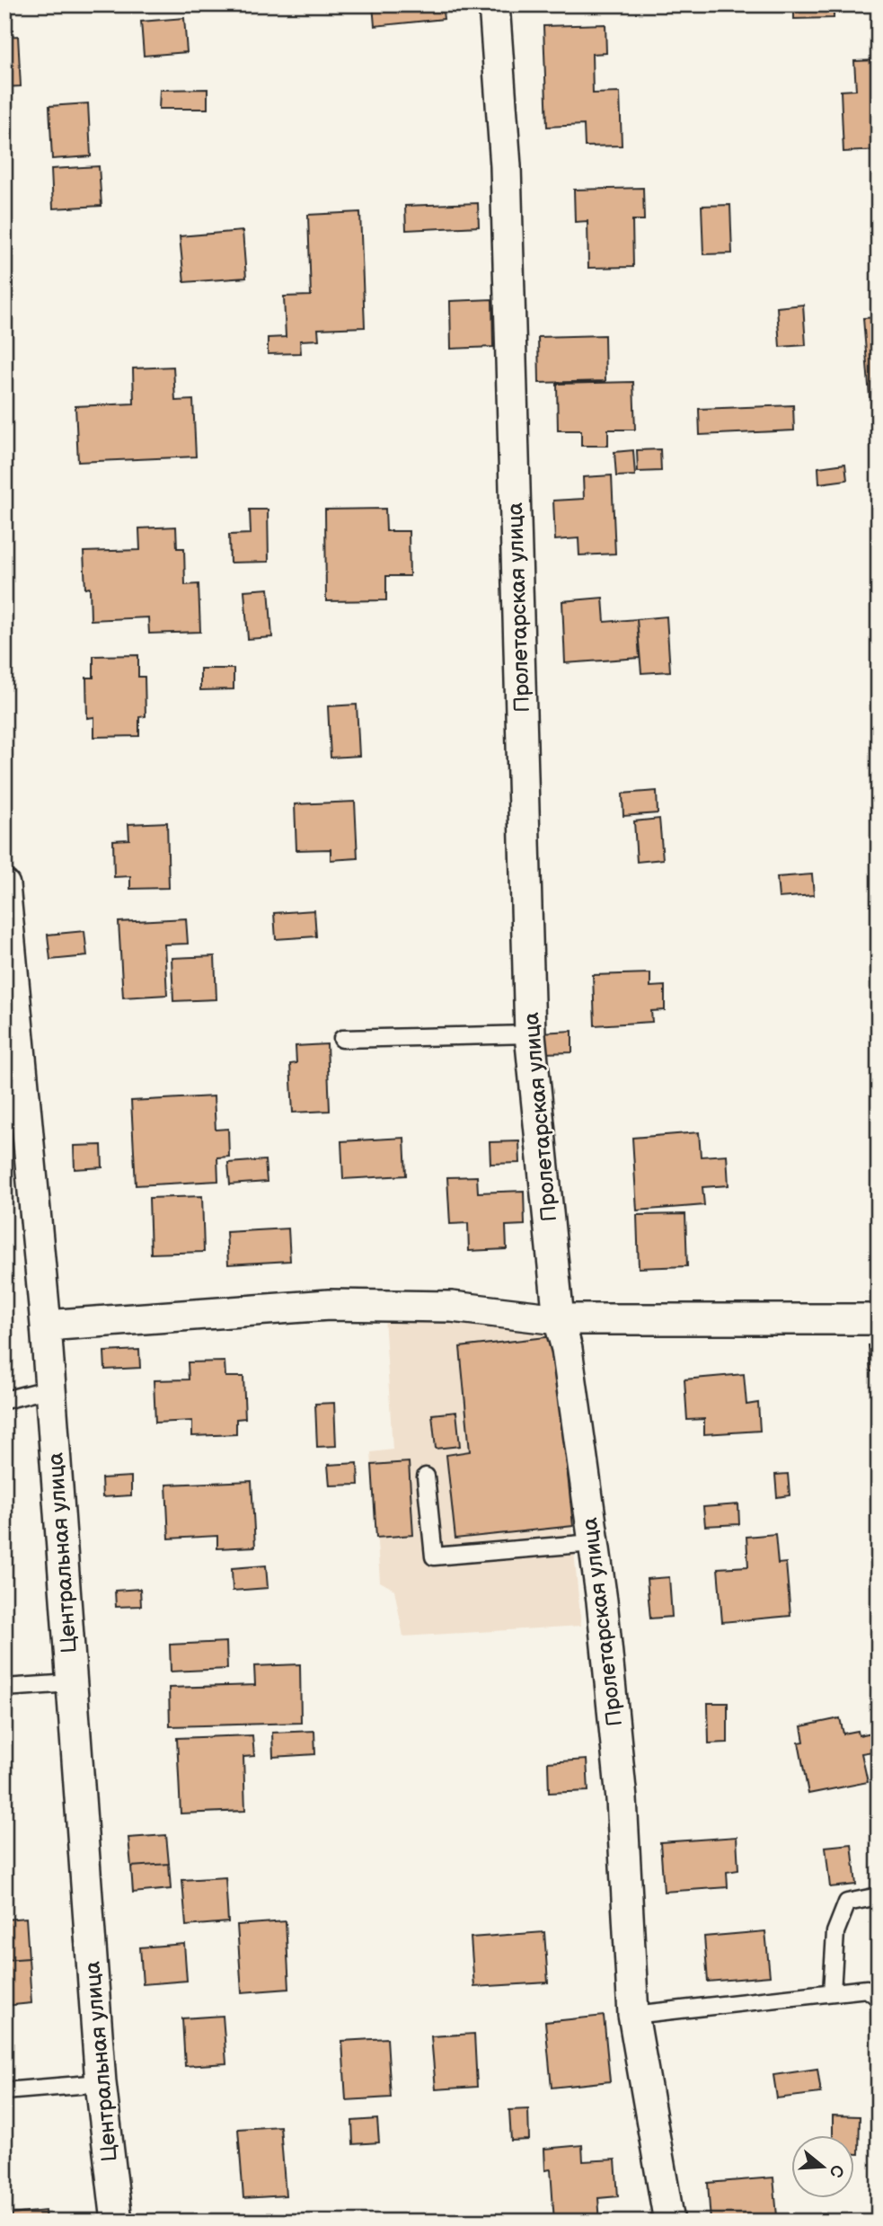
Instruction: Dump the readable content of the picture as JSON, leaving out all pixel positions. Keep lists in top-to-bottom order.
{
  "streets": {
    "street": ["Пролетарская улица", "Центральная улица"]
  },
  "north": "right"
}
